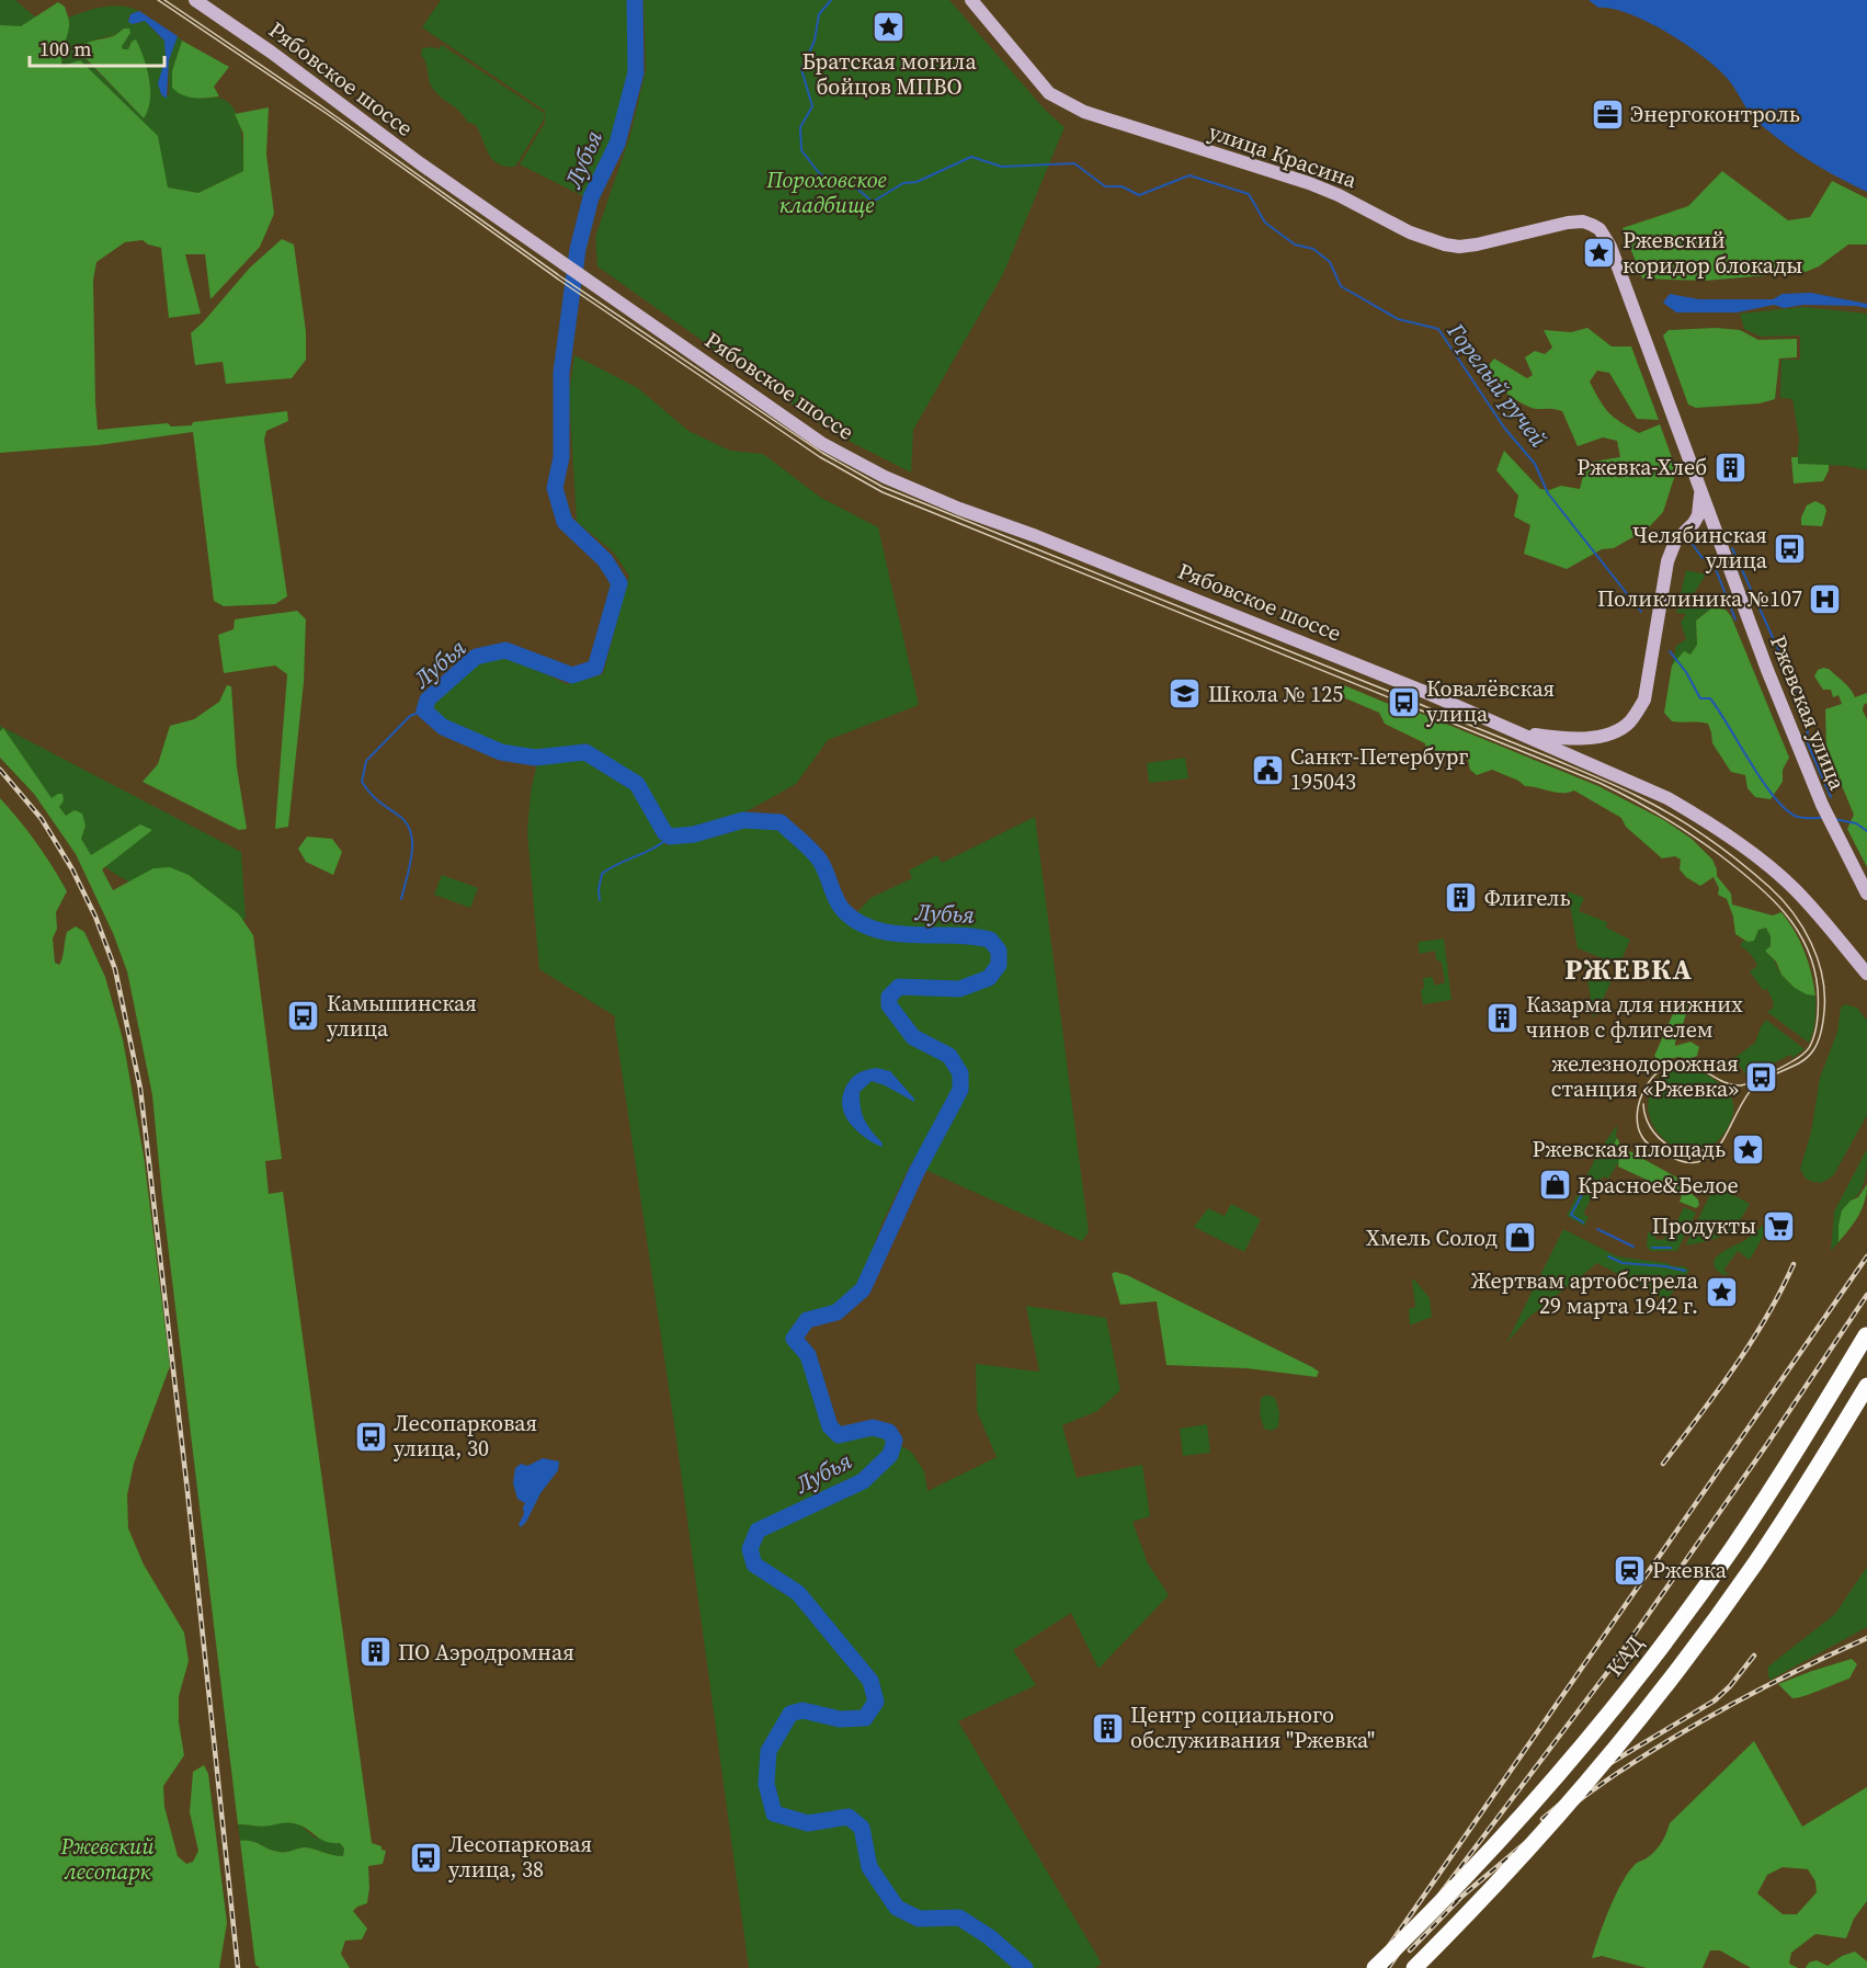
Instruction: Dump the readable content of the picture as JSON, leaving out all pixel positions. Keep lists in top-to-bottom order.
{
  "streets": {
    "highway": ["КАД"],
    "main road": ["Рябовское шоссе", "улица Красина", "Ржевская улица"]
  },
  "crossings": [
    ["улица Красина", "Ржевская улица"]
  ],
  "districts": ["РЖЕВКА"],
  "water": ["Лубья", "Горелый ручей"],
  "parks": ["Пороховское кладбище", "Ржевский лесопарк"],
  "places": {
    "place": [
      "Братская могила бойцов МПВО",
      "Ржевский коридор блокады",
      "Ржевская площадь",
      "Жертвам артобстрела 29 марта 1942 г."
    ],
    "office": ["Энергоконтроль"],
    "building": [
      "Ржевка-Хлеб",
      "Флигель",
      "Казарма для нижних чинов с флигелем",
      "ПО Аэродромная",
      "Центр социального обслуживания \"Ржевка\""
    ],
    "bus stop": [
      "Челябинская улица",
      "Ковалёвская улица",
      "Камышинская улица",
      "железнодорожная станция «Ржевка»",
      "Лесопарковая улица, 30",
      "Лесопарковая улица, 38"
    ],
    "hospital": ["Поликлиника №107"],
    "school or university": ["Школа № 125"],
    "public building": ["Санкт-Петербург 195043"],
    "shop": ["Красное&Белое", "Хмель Солод"],
    "supermarket": ["Продукты"],
    "station": ["Ржевка"]
  },
  "scale_bar": "100 m"
}
